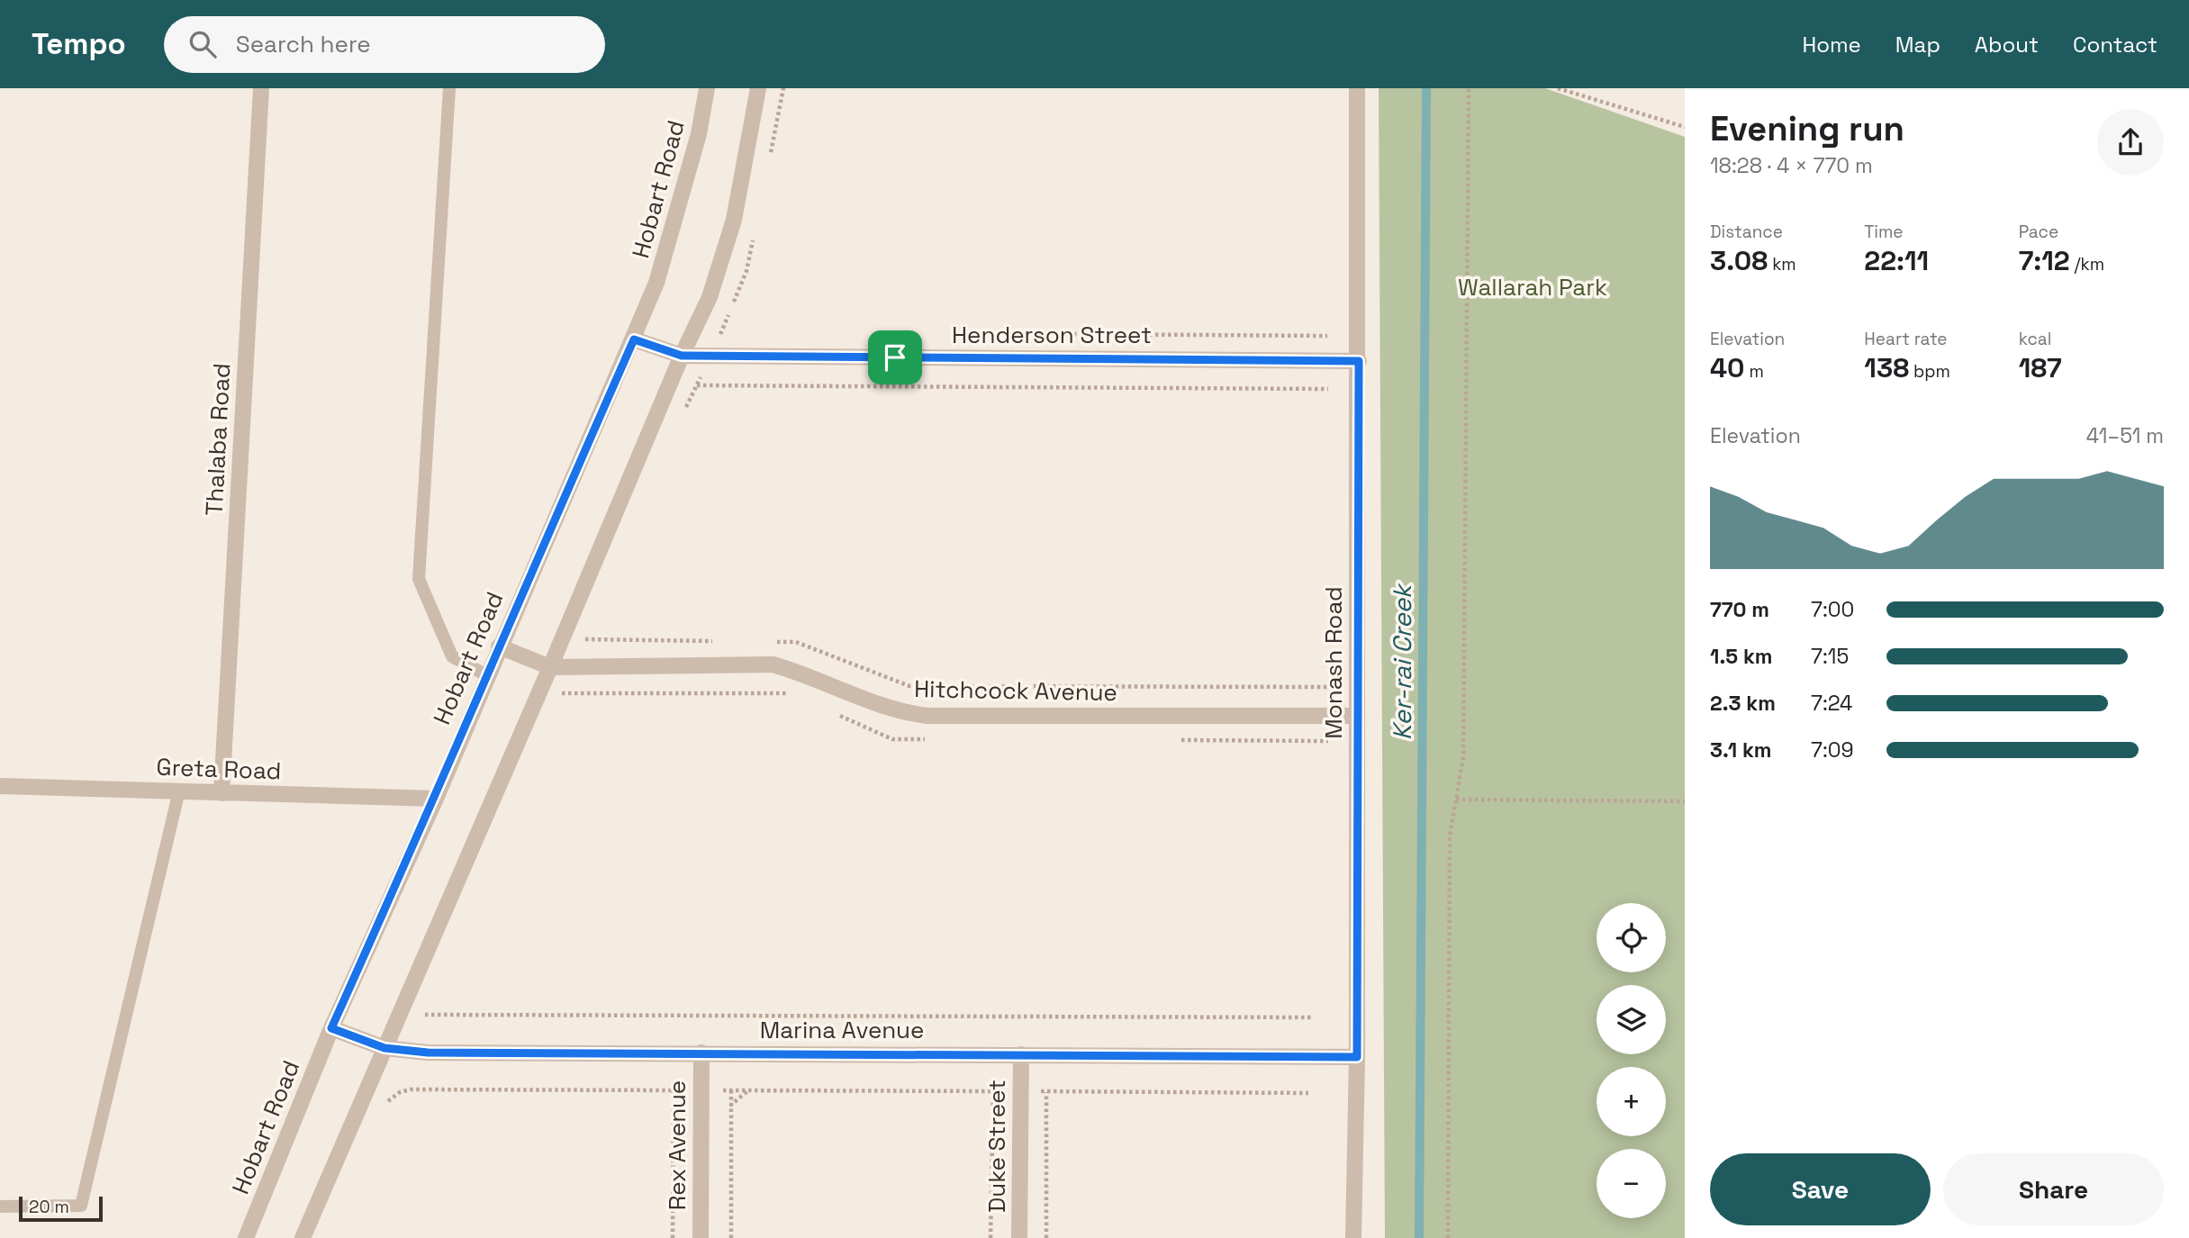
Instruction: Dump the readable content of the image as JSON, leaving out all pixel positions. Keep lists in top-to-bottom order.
{
  "streets": {
    "street": [
      "Hobart Road",
      "Henderson Street",
      "Thalaba Road",
      "Monash Road",
      "Hitchcock Avenue",
      "Greta Road",
      "Marina Avenue",
      "Rex Avenue",
      "Duke Street"
    ]
  },
  "crossings": [
    ["Hobart Road", "Henderson Street"],
    ["Hobart Road", "Hitchcock Avenue"],
    ["Hobart Road", "Greta Road"],
    ["Hobart Road", "Marina Avenue"],
    ["Henderson Street", "Monash Road"],
    ["Thalaba Road", "Greta Road"],
    ["Monash Road", "Hitchcock Avenue"],
    ["Monash Road", "Marina Avenue"],
    ["Marina Avenue", "Rex Avenue"],
    ["Marina Avenue", "Duke Street"]
  ],
  "water": ["Ker-rai Creek"],
  "parks": ["Wallarah Park"],
  "scale_bar": "20 m",
  "page": {
    "header": "Tempo",
    "search": "Search here",
    "nav": [
      "Home",
      "Map",
      "About",
      "Contact"
    ],
    "heading": ["Evening run", "18:28 · 4 × 770 m"],
    "stats": [
      ["Distance", "3.08 km"],
      ["Time", "22:11"],
      ["Pace", "7:12 /km"],
      ["Elevation", "40 m"],
      ["Heart rate", "138 bpm"],
      ["kcal", "187"]
    ],
    "chart": ["Elevation", "41–51 m"],
    "list": [
      {
        "name": "770 m",
        "note": "7:00"
      },
      {
        "name": "1.5 km",
        "note": "7:15"
      },
      {
        "name": "2.3 km",
        "note": "7:24"
      },
      {
        "name": "3.1 km",
        "note": "7:09"
      }
    ],
    "map_buttons": ["+", "−"],
    "buttons": ["Save", "Share"],
    "scale": "20 m"
  }
}
